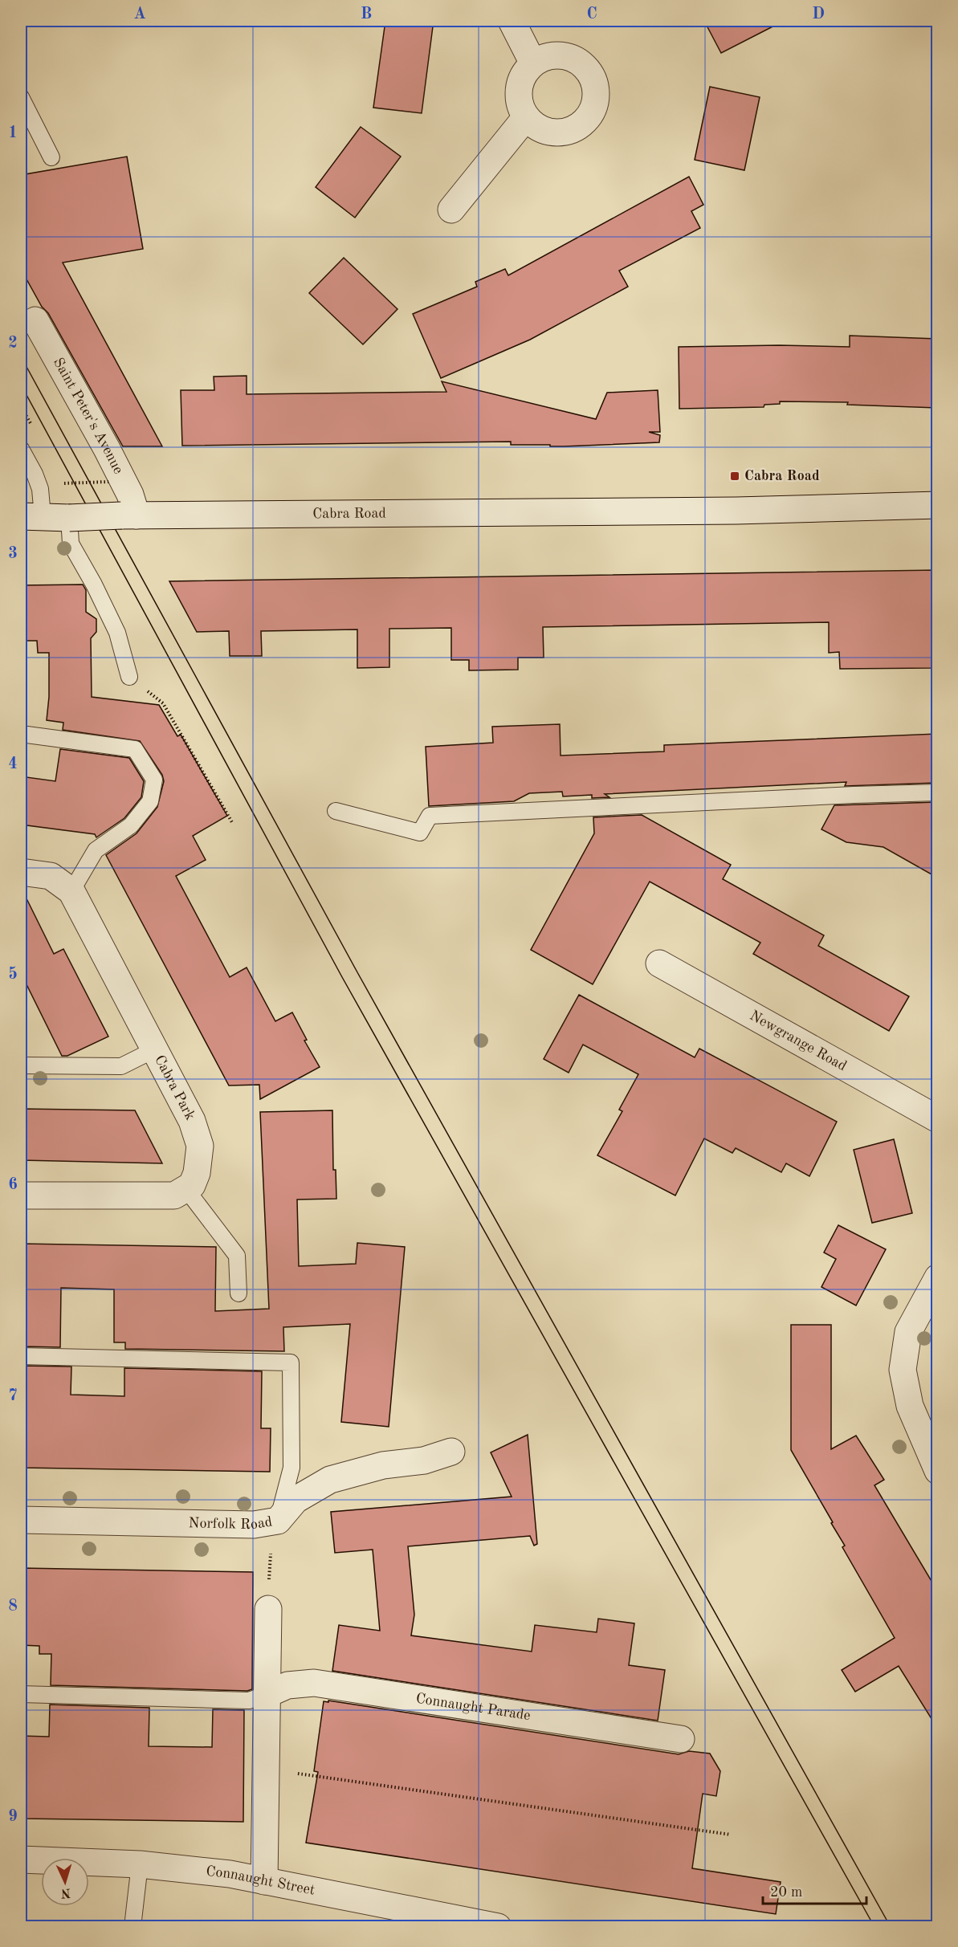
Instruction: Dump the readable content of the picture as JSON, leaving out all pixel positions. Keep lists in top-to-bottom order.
{
  "streets": {
    "street": [
      "Saint Peter's Avenue",
      "Cabra Road",
      "Newgrange Road",
      "Cabra Park",
      "Norfolk Road",
      "Connaught Parade",
      "Connaught Street"
    ]
  },
  "crossings": [
    ["Saint Peter's Avenue", "Cabra Road"]
  ],
  "places": {
    "transit": ["Cabra Road"]
  },
  "scale_bar": "20 m",
  "north": "bottom",
  "grid": {
    "columns": [
      "A",
      "B",
      "C",
      "D"
    ],
    "rows": [
      "1",
      "2",
      "3",
      "4",
      "5",
      "6",
      "7",
      "8",
      "9"
    ]
  }
}
